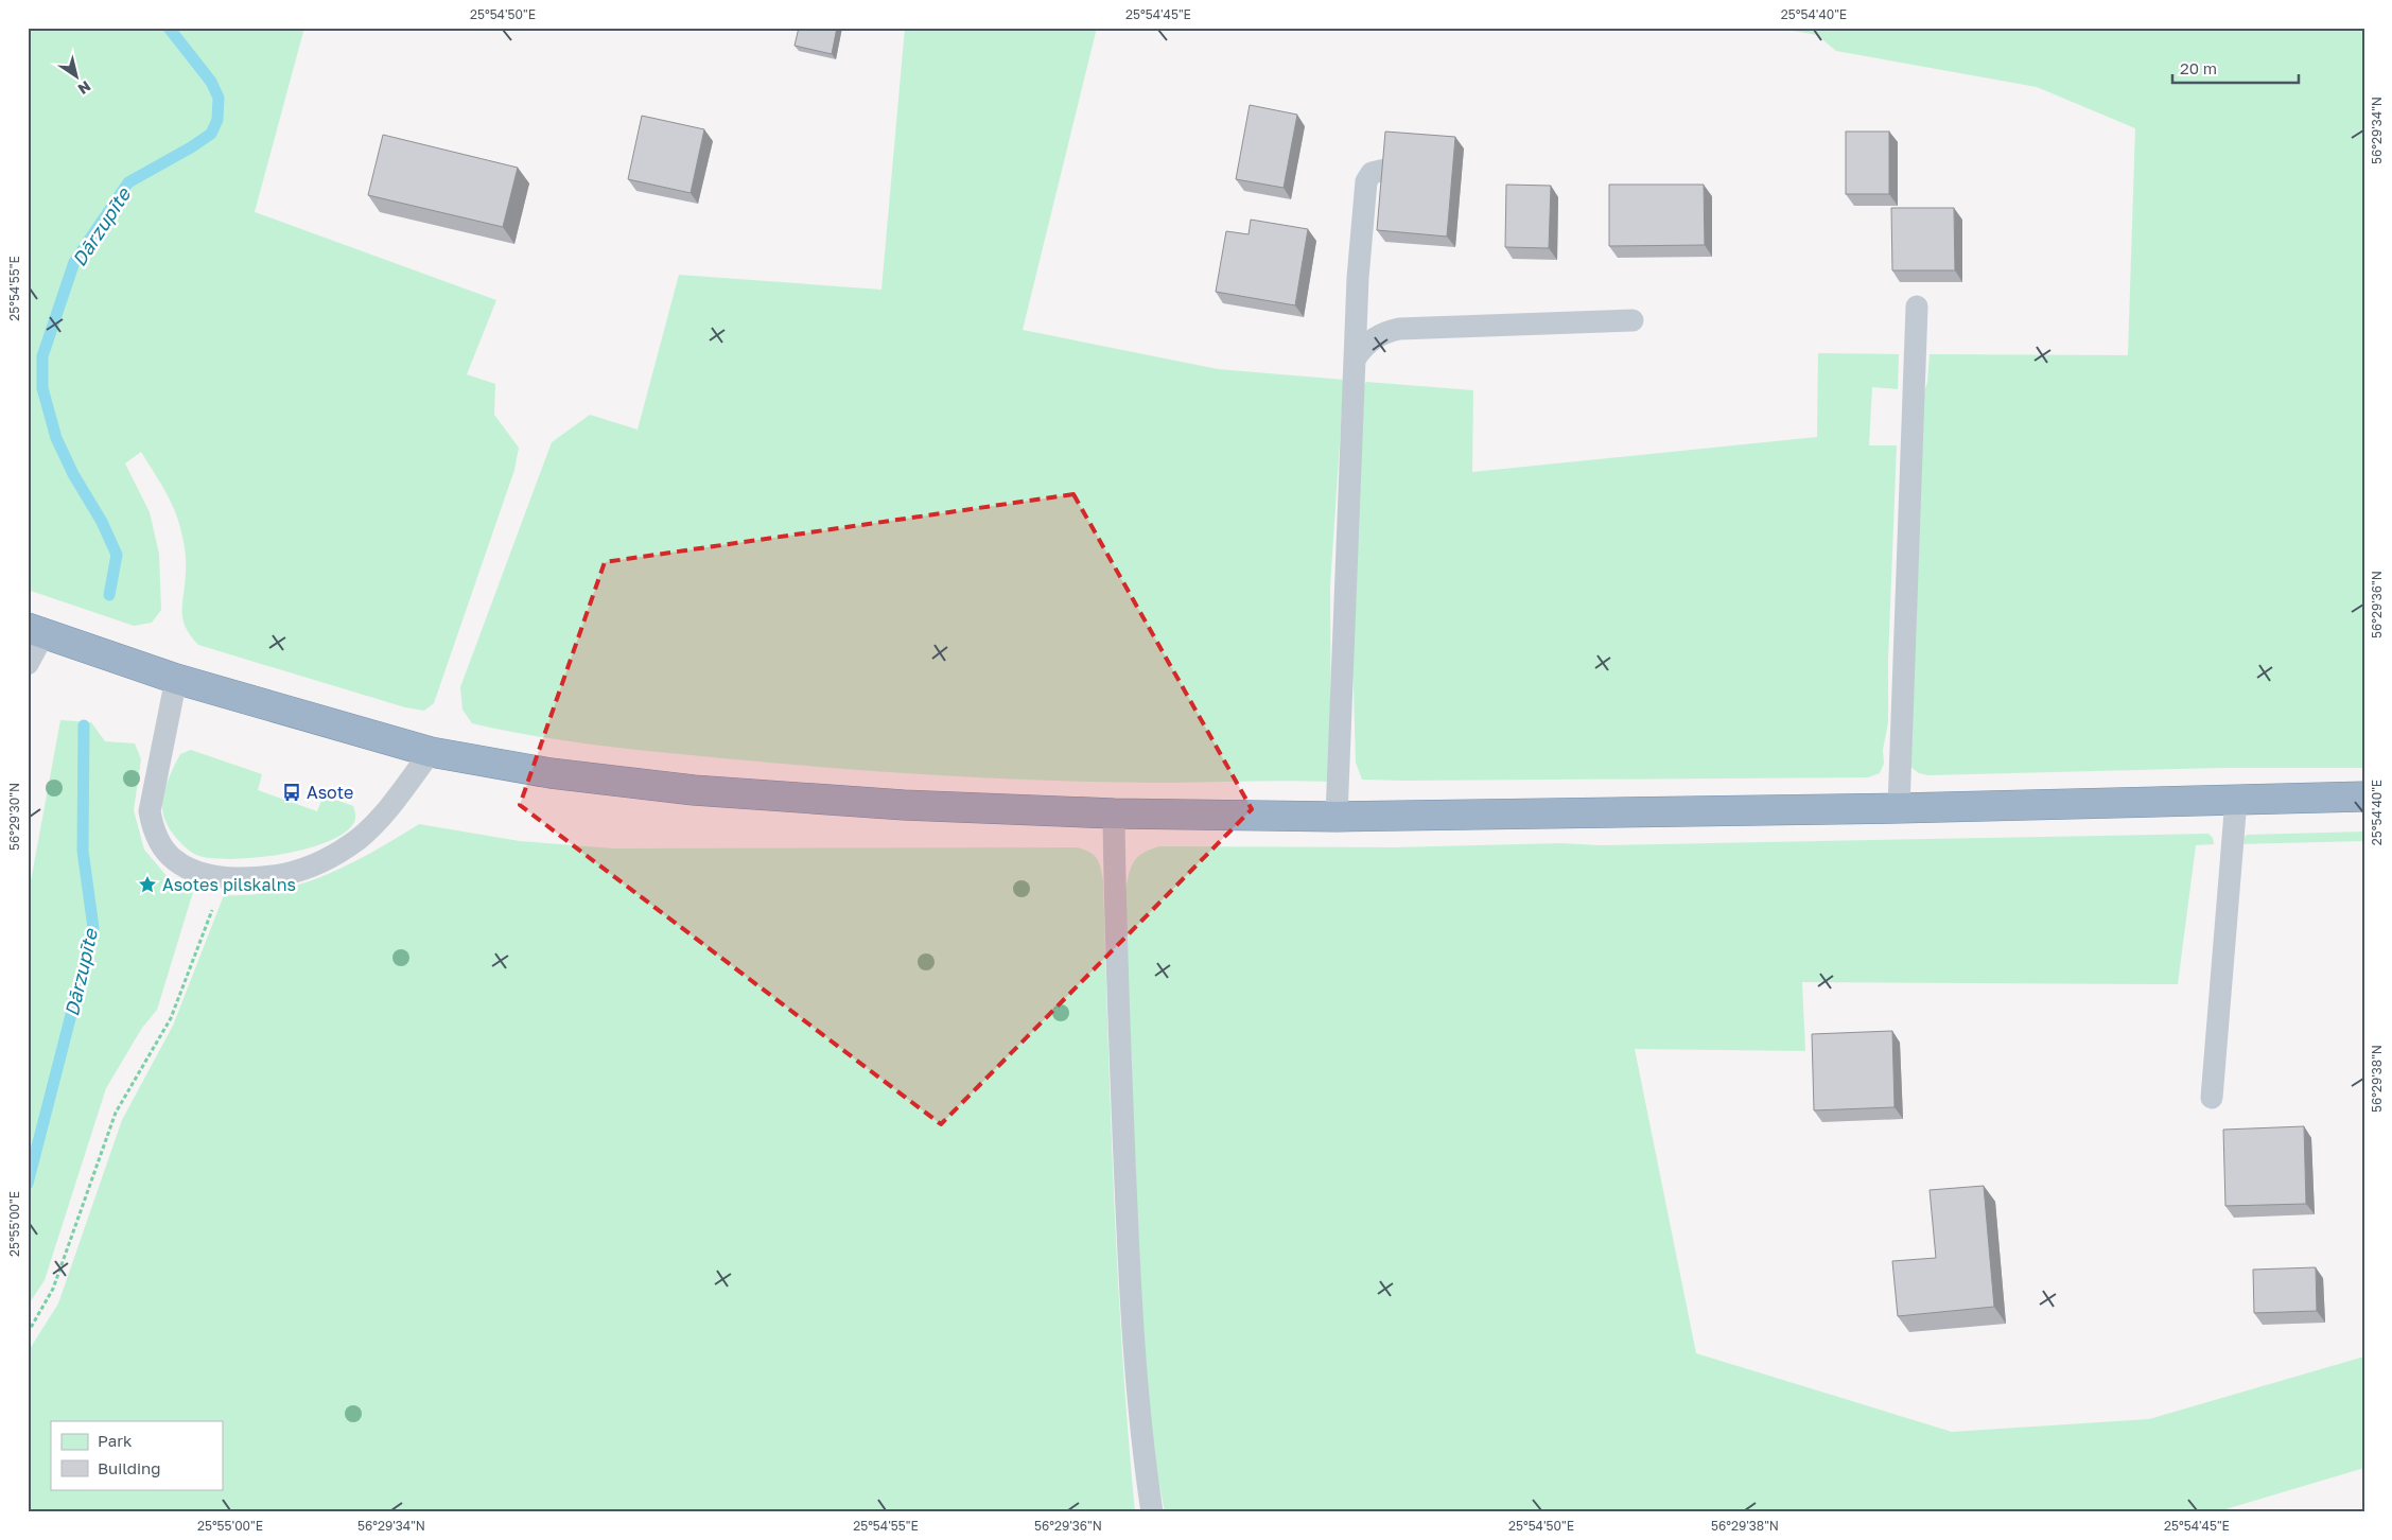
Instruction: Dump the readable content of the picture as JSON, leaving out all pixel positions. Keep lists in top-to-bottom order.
{
  "water": ["Dārzupīte"],
  "places": {
    "bus stop": ["Asote"],
    "place": ["Asotes pilskalns"]
  },
  "legend": ["Park", "Building"],
  "scale_bar": "20 m",
  "north": "bottom right",
  "coordinates": [
    "25°54'50\"E",
    "25°54'45\"E",
    "25°54'40\"E",
    "56°29'34\"N",
    "25°54'55\"E",
    "56°29'36\"N",
    "56°29'30\"N",
    "56°29'38\"N",
    "25°55'00\"E"
  ]
}
